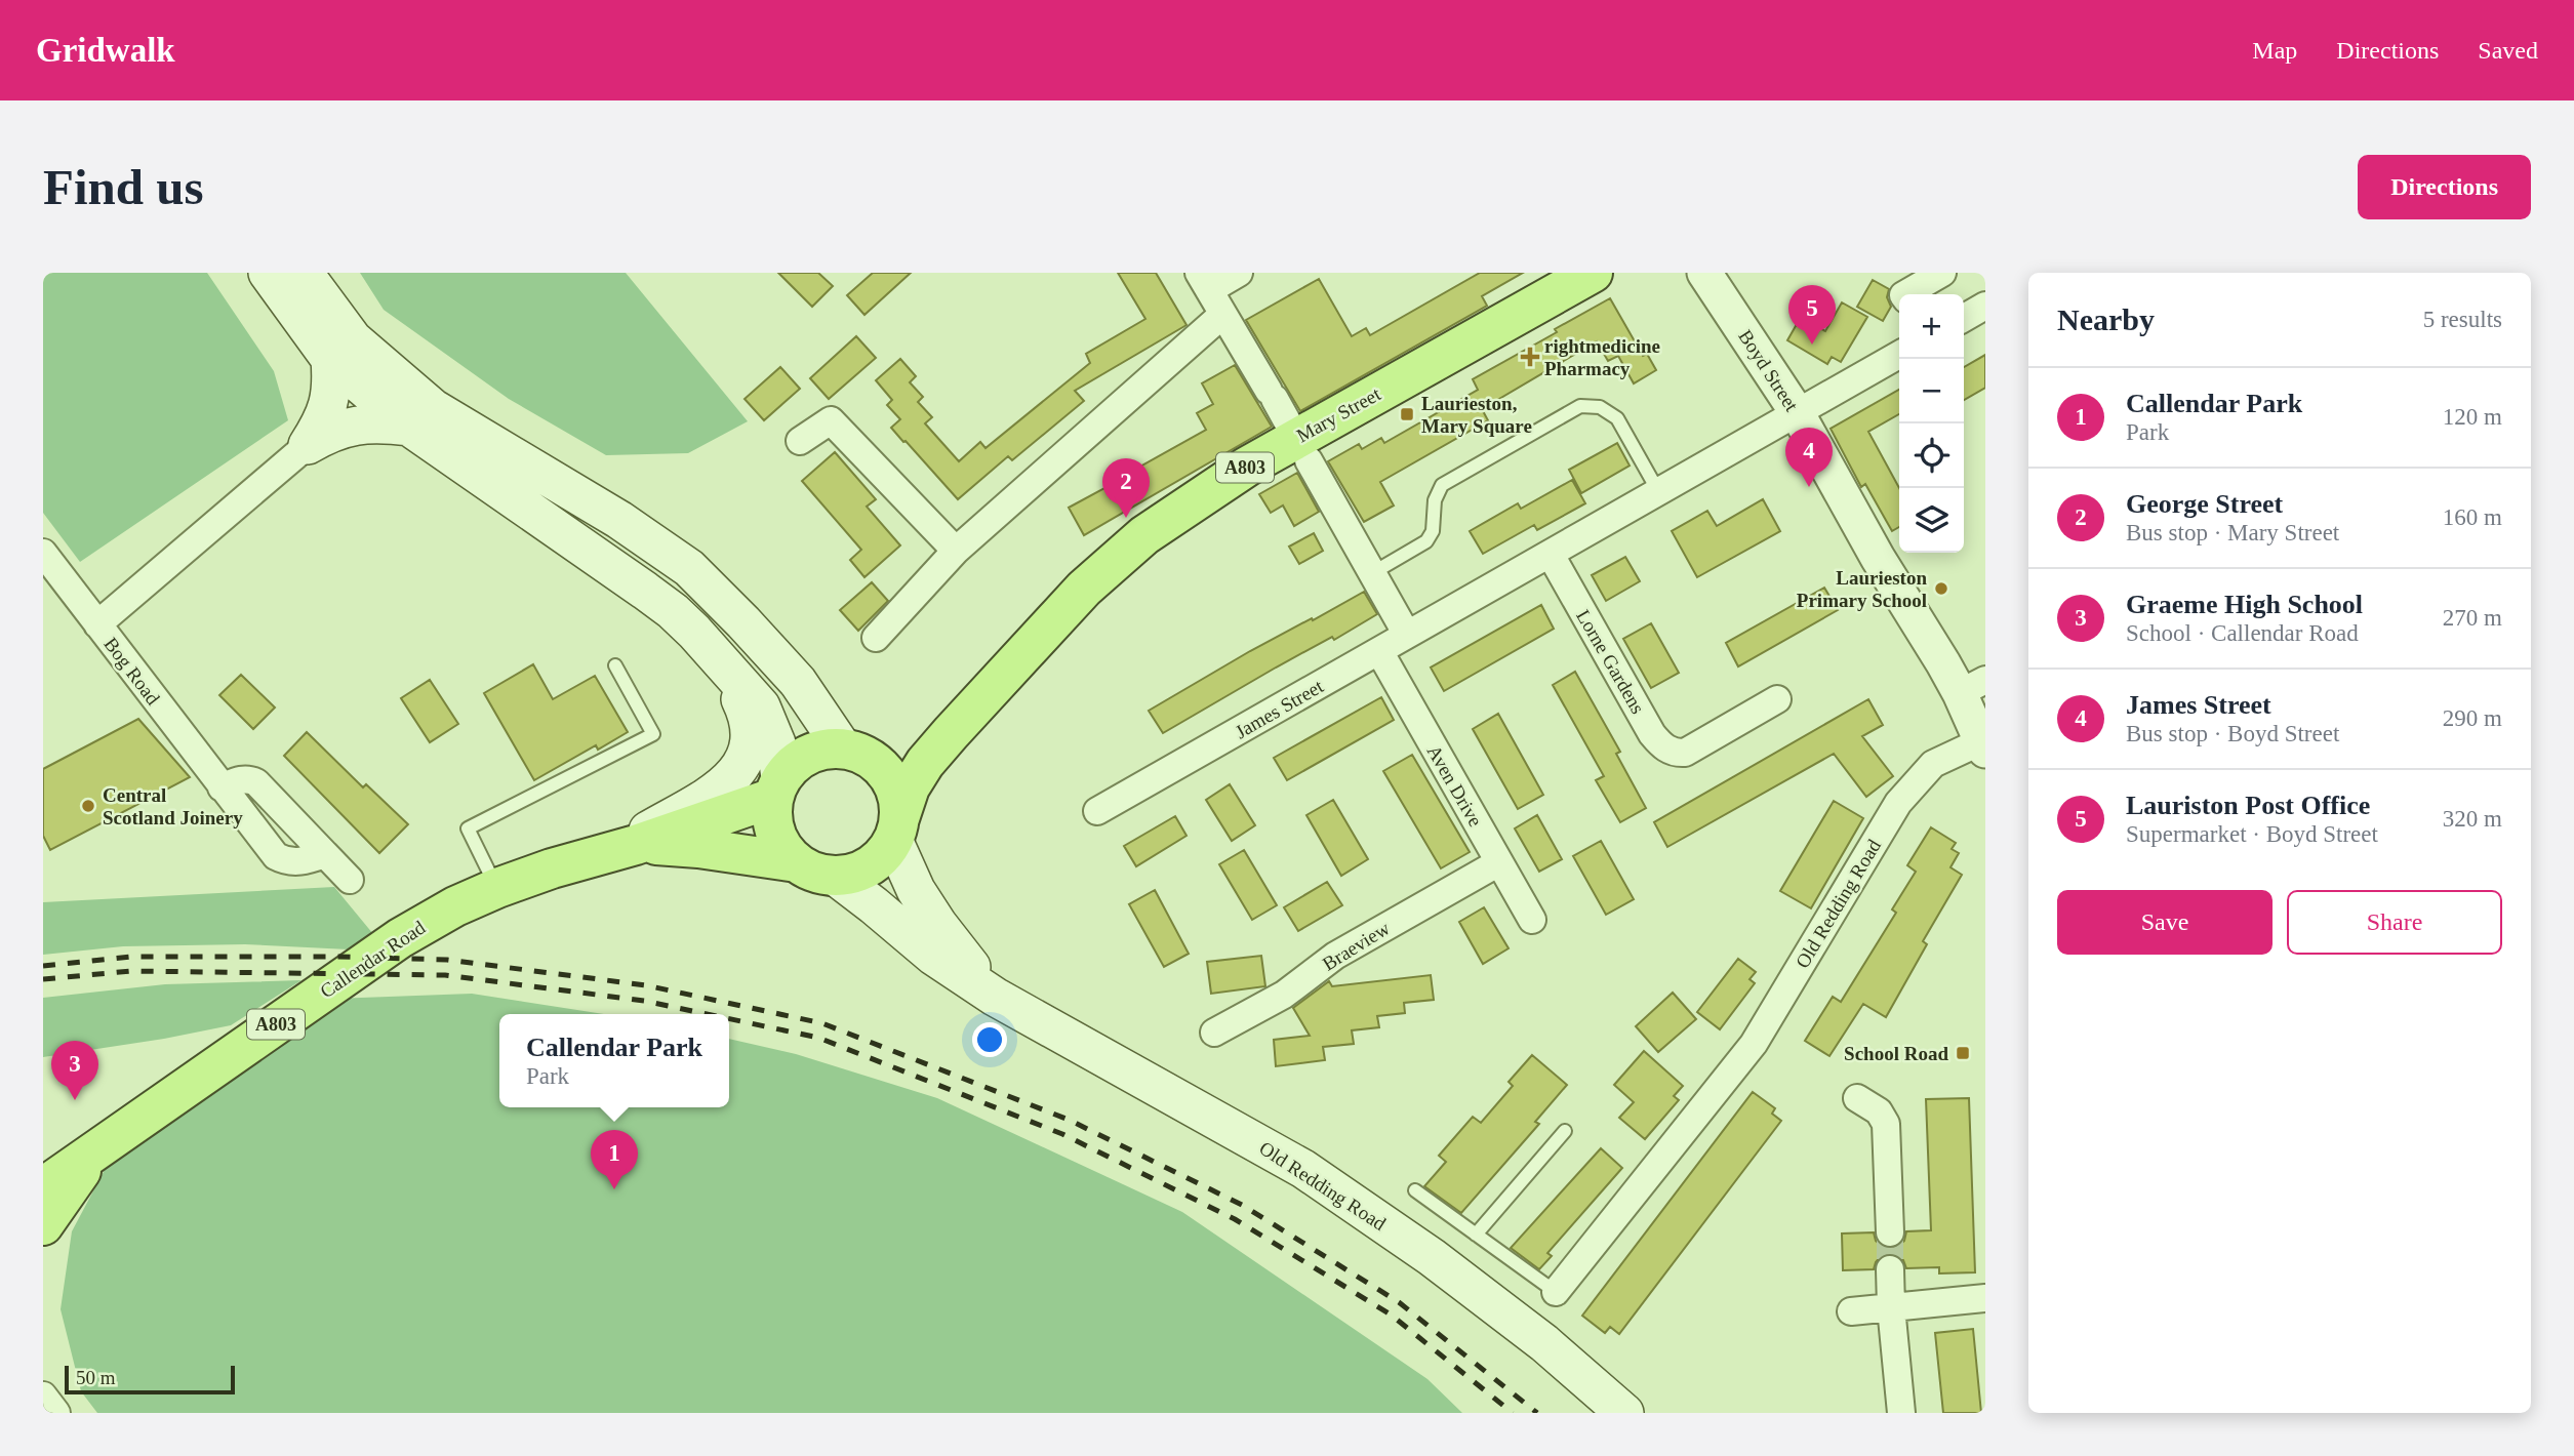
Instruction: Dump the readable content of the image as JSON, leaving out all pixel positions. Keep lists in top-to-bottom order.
{
  "streets": {
    "main road": [
      "Mary Street",
      "A803",
      "Old Redding Road",
      "Callendar Road"
    ],
    "street": [
      "Boyd Street",
      "Lorne Gardens",
      "Bog Road",
      "James Street",
      "Aven Drive",
      "Braeview"
    ]
  },
  "crossings": [
    ["Boyd Street", "James Street"],
    ["Boyd Street", "Old Redding Road"],
    ["Mary Street", "A803"],
    ["Mary Street", "Old Redding Road"],
    ["Mary Street", "Callendar Road"],
    ["A803", "Old Redding Road"],
    ["A803", "Callendar Road"],
    ["Lorne Gardens", "James Street"],
    ["James Street", "Aven Drive"],
    ["Aven Drive", "Braeview"],
    ["Old Redding Road", "Callendar Road"]
  ],
  "places": {
    "health": ["rightmedicine Pharmacy"],
    "transit": ["Laurieston, Mary Square", "School Road"],
    "other": ["Laurieston Primary School", "Central Scotland Joinery"]
  },
  "scale_bar": "50 m",
  "page": {
    "header": "Gridwalk",
    "nav": ["Map", "Directions", "Saved"],
    "buttons": [
      "Directions",
      ["Save", "Share"]
    ],
    "title": "Find us",
    "heading": ["Nearby", "5 results"],
    "pins": [
      "5",
      "4",
      "2",
      "3",
      "1"
    ],
    "map_buttons": ["+", "−"],
    "list": [
      {
        "mark": "1",
        "name": "Callendar Park",
        "note": "Park",
        "value": "120 m"
      },
      {
        "mark": "2",
        "name": "George Street",
        "note": "Bus stop · Mary Street",
        "value": "160 m"
      },
      {
        "mark": "3",
        "name": "Graeme High School",
        "note": "School · Callendar Road",
        "value": "270 m"
      },
      {
        "mark": "4",
        "name": "James Street",
        "note": "Bus stop · Boyd Street",
        "value": "290 m"
      },
      {
        "mark": "5",
        "name": "Lauriston Post Office",
        "note": "Supermarket · Boyd Street",
        "value": "320 m"
      }
    ],
    "popup": ["Callendar Park", "Park"],
    "scale": "50 m"
  }
}
